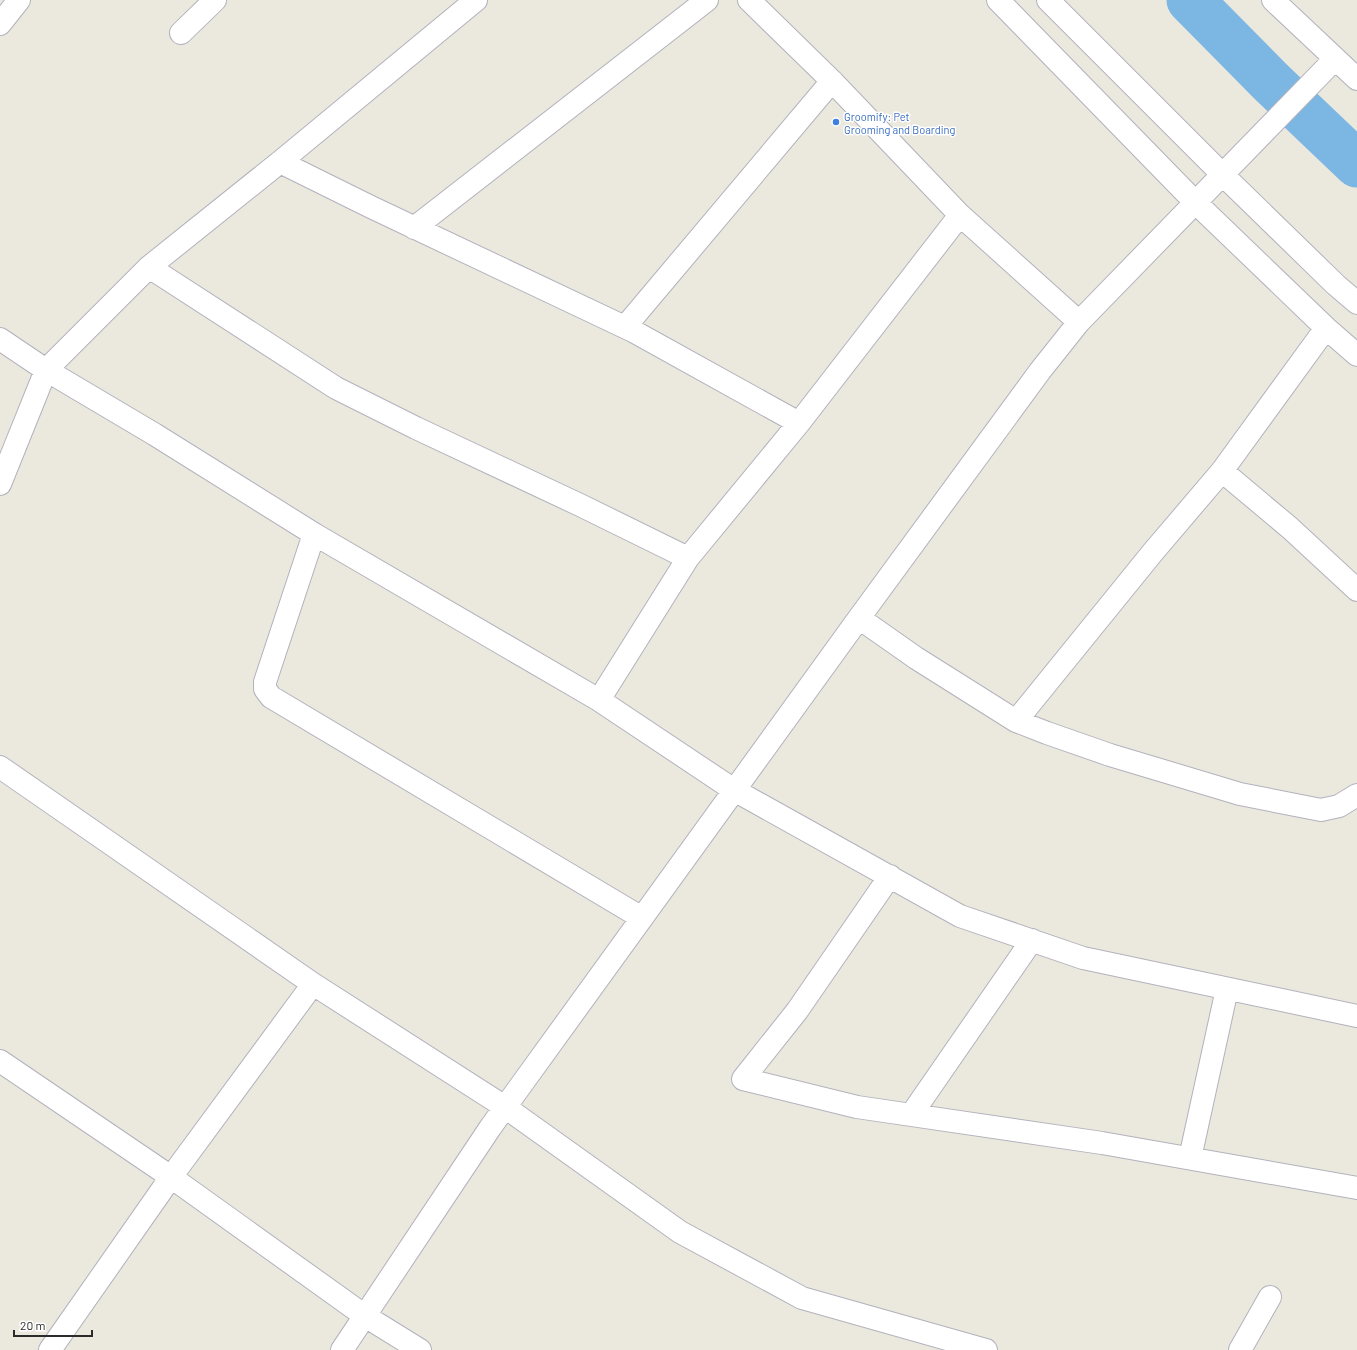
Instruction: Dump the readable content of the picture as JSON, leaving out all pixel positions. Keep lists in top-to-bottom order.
{
  "places": ["Groomify: Pet Grooming and Boarding"],
  "scale_bar": "20 m"
}
